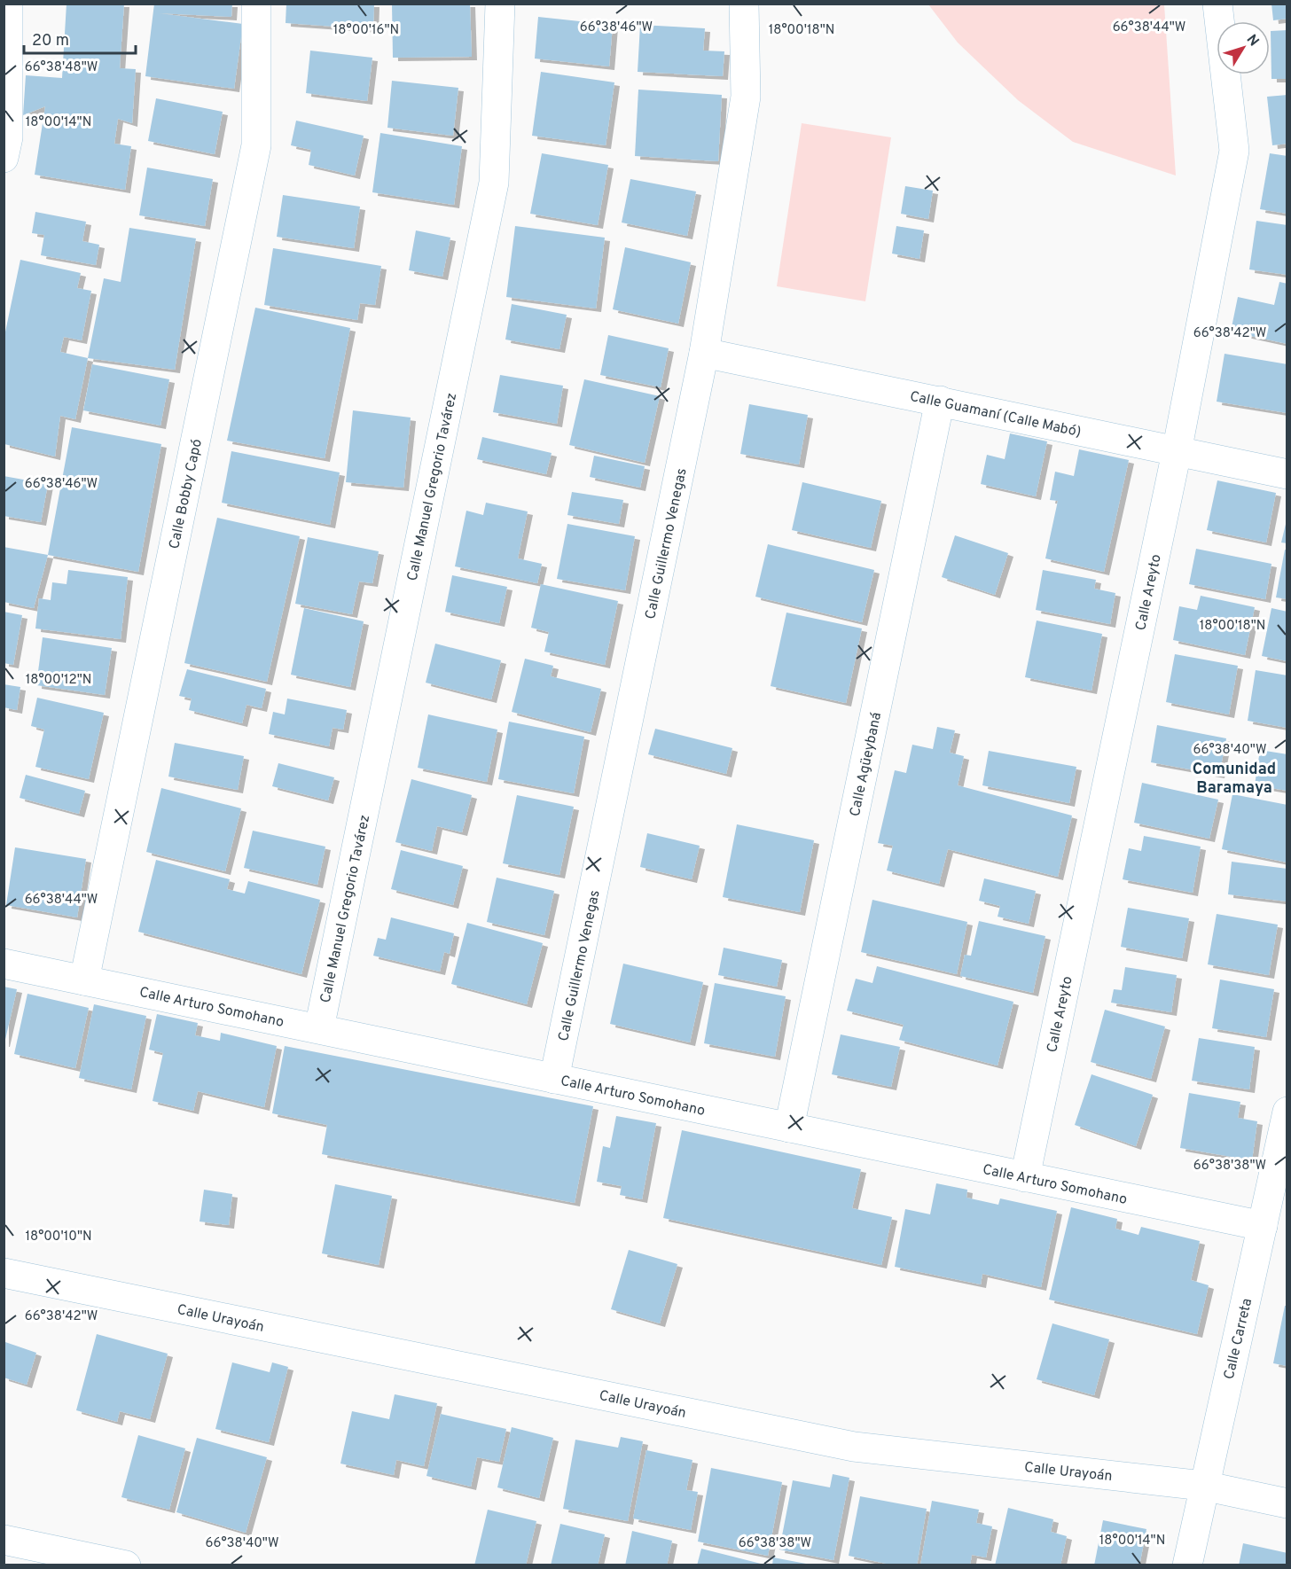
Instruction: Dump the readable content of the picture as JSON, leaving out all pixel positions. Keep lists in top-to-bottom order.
{
  "streets": {
    "street": [
      "Calle Guamaní (Calle Mabó)",
      "Calle Manuel Gregorio Tavárez",
      "Calle Bobby Capó",
      "Calle Guillermo Venegas",
      "Calle Areyto",
      "Calle Agüeybaná",
      "Calle Arturo Somohano",
      "Calle Urayoán",
      "Calle Carreta"
    ]
  },
  "crossings": [
    ["Calle Guamaní (Calle Mabó)", "Calle Guillermo Venegas"],
    ["Calle Guamaní (Calle Mabó)", "Calle Areyto"],
    ["Calle Guamaní (Calle Mabó)", "Calle Agüeybaná"],
    ["Calle Manuel Gregorio Tavárez", "Calle Arturo Somohano"],
    ["Calle Bobby Capó", "Calle Arturo Somohano"],
    ["Calle Guillermo Venegas", "Calle Arturo Somohano"],
    ["Calle Areyto", "Calle Arturo Somohano"],
    ["Calle Agüeybaná", "Calle Arturo Somohano"],
    ["Calle Arturo Somohano", "Calle Carreta"],
    ["Calle Urayoán", "Calle Carreta"]
  ],
  "districts": ["Comunidad Baramaya"],
  "scale_bar": "20 m",
  "north": "top right",
  "coordinates": [
    "66°38'46\"W",
    "66°38'44\"W",
    "18°00'16\"N",
    "18°00'18\"N",
    "66°38'48\"W",
    "18°00'14\"N",
    "66°38'42\"W",
    "18°00'12\"N",
    "66°38'40\"W",
    "66°38'38\"W",
    "18°00'10\"N"
  ]
}
